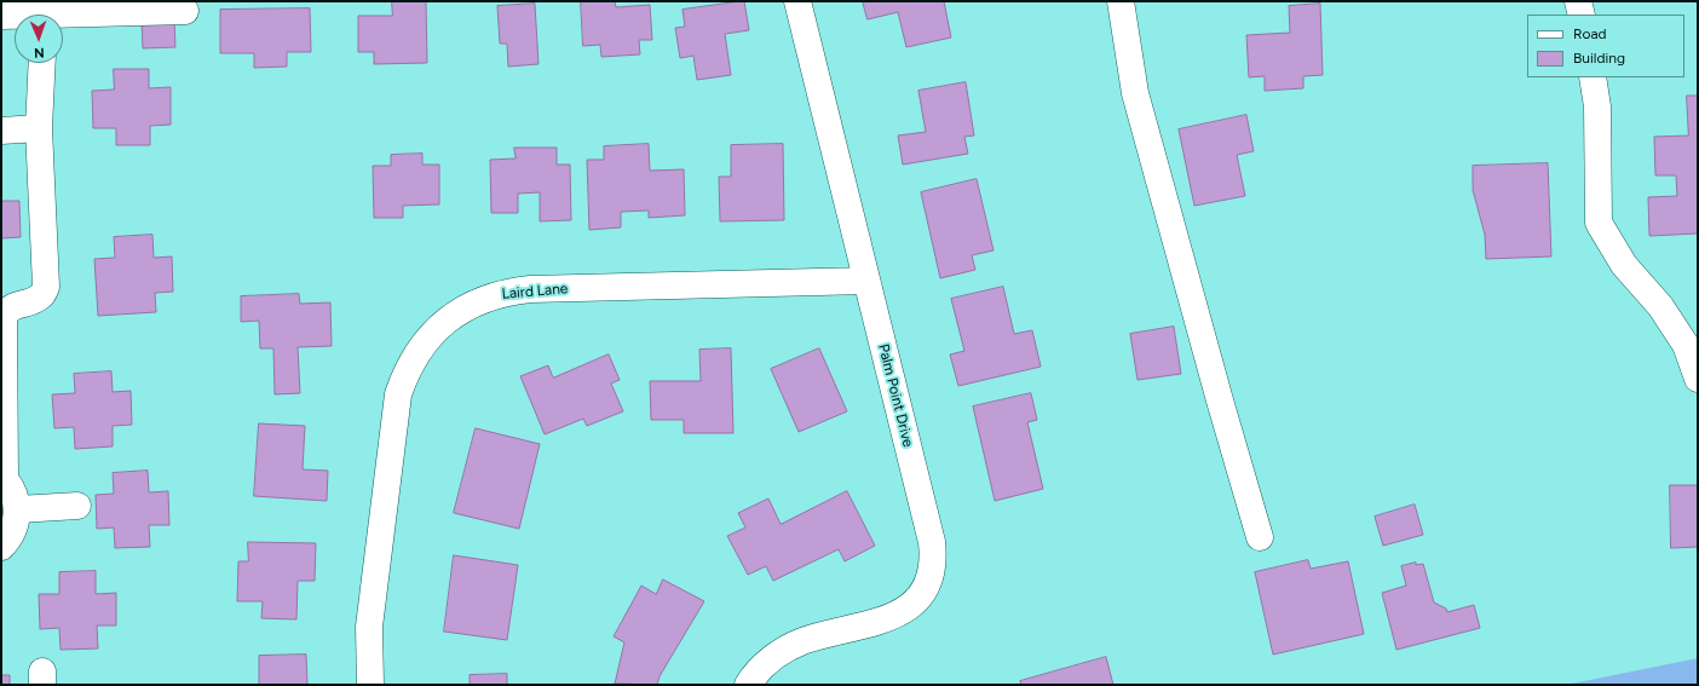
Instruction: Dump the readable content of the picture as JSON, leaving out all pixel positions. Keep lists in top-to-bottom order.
{
  "streets": {
    "street": ["Laird Lane", "Palm Point Drive"]
  },
  "crossings": [
    ["Laird Lane", "Palm Point Drive"]
  ],
  "legend": ["Road", "Building"],
  "north": "bottom"
}
